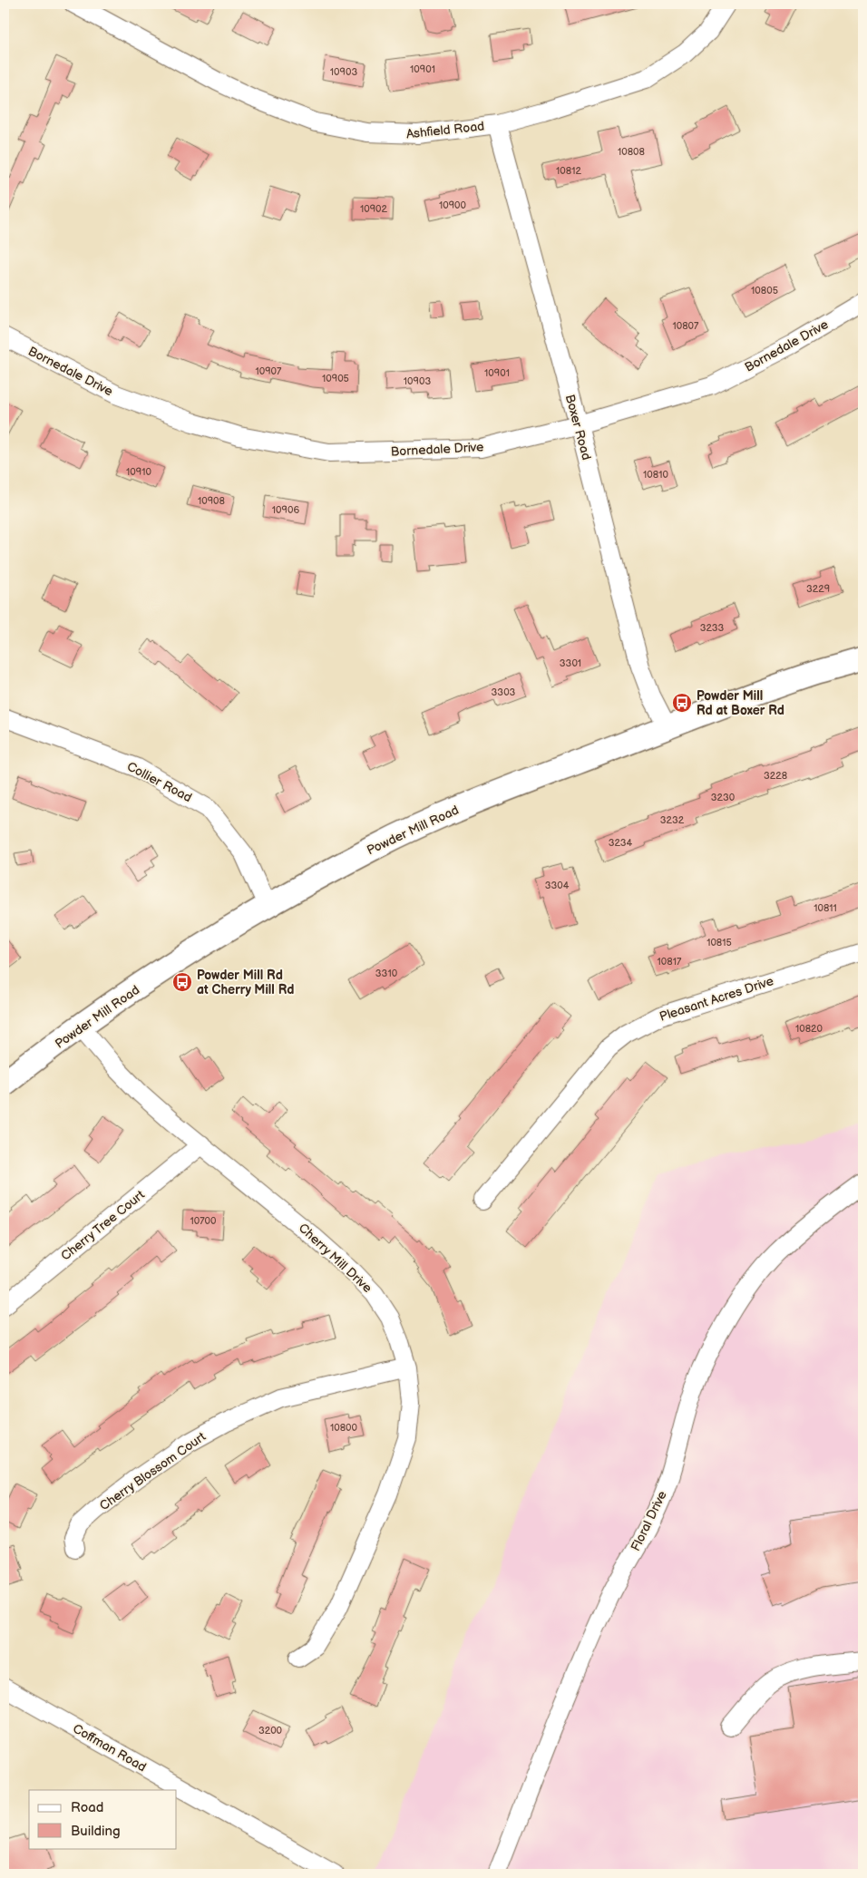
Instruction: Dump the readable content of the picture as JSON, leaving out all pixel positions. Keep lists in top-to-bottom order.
{
  "streets": {
    "main road": ["Powder Mill Road"],
    "street": [
      "Ashfield Road",
      "Bornedale Drive",
      "Boxer Road",
      "Collier Road",
      "Pleasant Acres Drive",
      "Cherry Tree Court",
      "Cherry Mill Drive",
      "Cherry Blossom Court",
      "Floral Drive",
      "Coffman Road"
    ]
  },
  "crossings": [
    ["Ashfield Road", "Boxer Road"],
    ["Bornedale Drive", "Boxer Road"],
    ["Boxer Road", "Powder Mill Road"],
    ["Collier Road", "Powder Mill Road"],
    ["Powder Mill Road", "Cherry Mill Drive"],
    ["Cherry Tree Court", "Cherry Mill Drive"],
    ["Cherry Mill Drive", "Cherry Blossom Court"]
  ],
  "places": {
    "bus stop": ["Powder Mill Rd at Boxer Rd", "Powder Mill Rd at Cherry Mill Rd"]
  },
  "house_numbers": [
    "10901",
    "10903",
    "10808",
    "10812",
    "10900",
    "10902",
    "10805",
    "10807",
    "10907",
    "10901",
    "10905",
    "10903",
    "10910",
    "10810",
    "10908",
    "10906",
    "3229",
    "3233",
    "3301",
    "3303",
    "3228",
    "3230",
    "3232",
    "3234",
    "3304",
    "10811",
    "10815",
    "10817",
    "3310",
    "10820",
    "10700",
    "10800",
    "3200"
  ],
  "legend": ["Road", "Building"]
}
